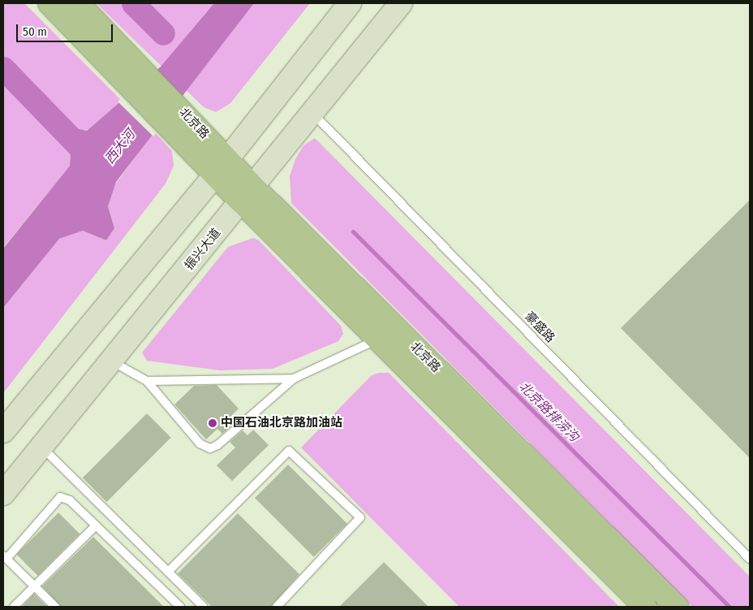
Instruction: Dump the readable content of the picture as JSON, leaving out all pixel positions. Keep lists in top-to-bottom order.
{
  "streets": {
    "main road": ["北京路", "振兴大道"],
    "lane": ["豪盛路"]
  },
  "crossings": [
    ["北京路", "振兴大道"],
    ["振兴大道", "豪盛路"]
  ],
  "water": ["西大河", "北京路排涝沟"],
  "places": ["中国石油北京路加油站"],
  "scale_bar": "50 m"
}
